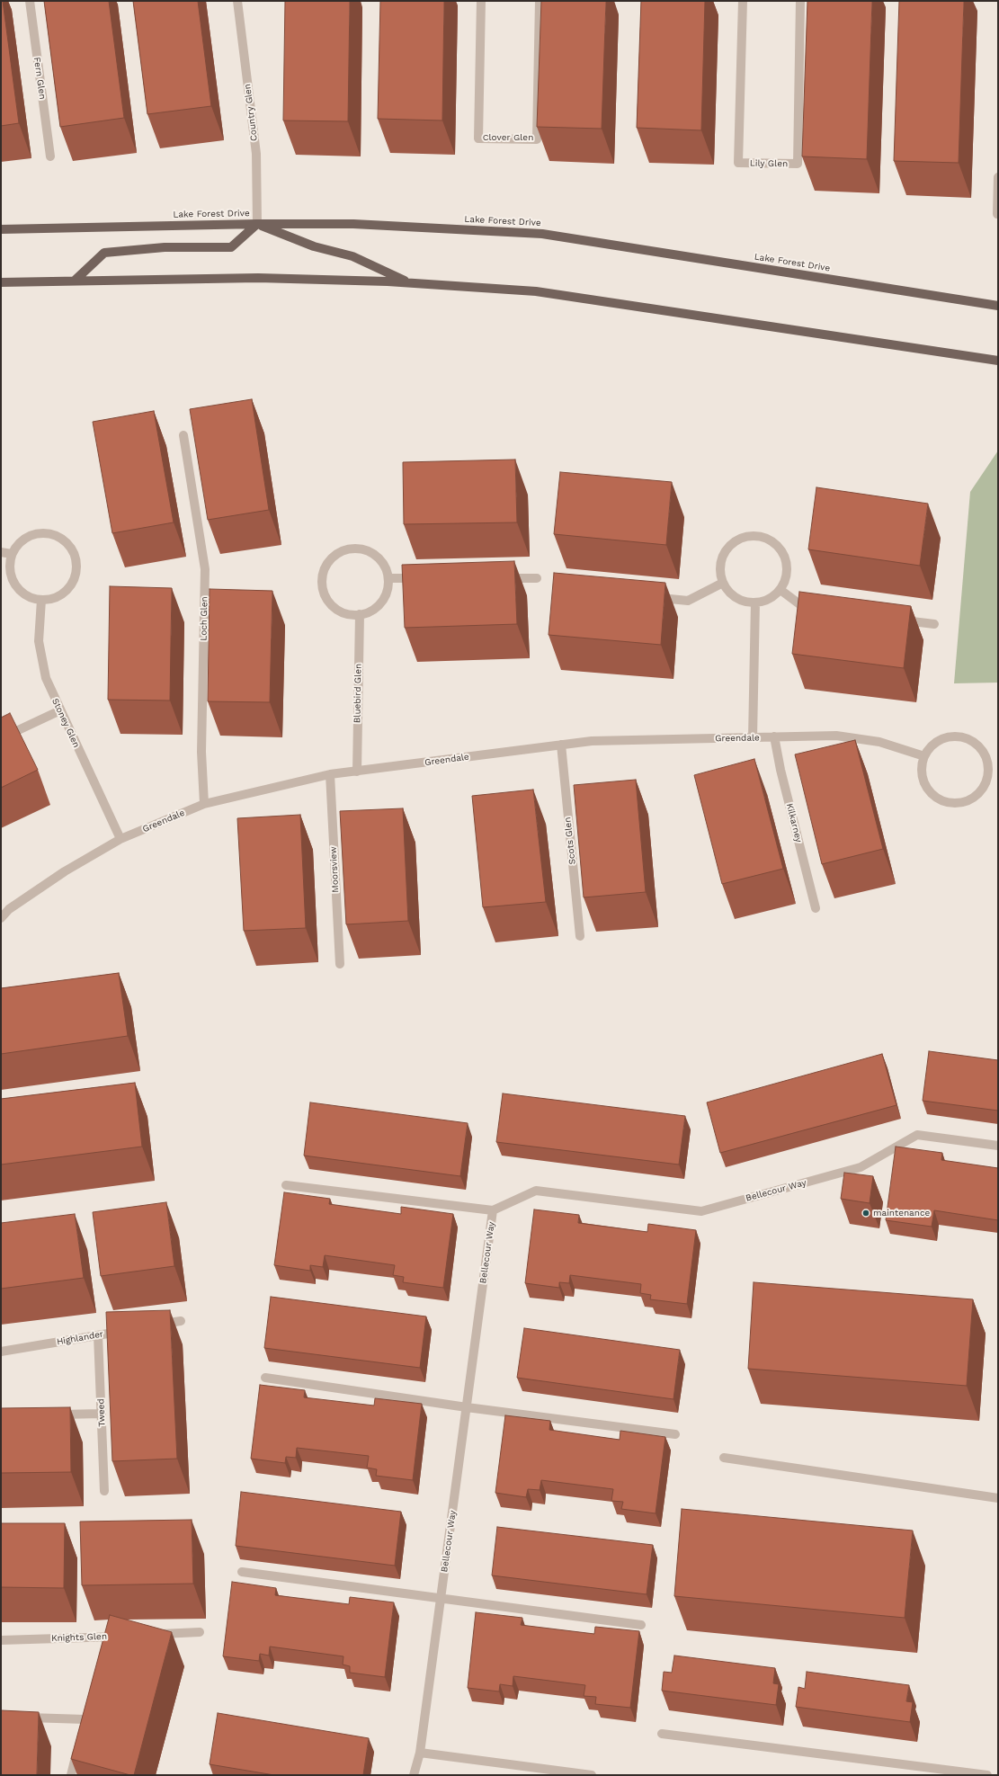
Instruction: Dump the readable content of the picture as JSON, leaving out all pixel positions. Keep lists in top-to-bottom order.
{
  "streets": {
    "main road": ["Lake Forest Drive"],
    "street": [
      "Fern Glen",
      "Country Glen",
      "Clover Glen",
      "Lily Glen",
      "Loch Glen",
      "Bluebird Glen",
      "Stoney Glen",
      "Greendale",
      "Kilkarney",
      "Scots Glen",
      "Moorsview",
      "Bellecour Way",
      "Highlander",
      "Tweed",
      "Knights Glen"
    ]
  },
  "crossings": [
    ["Country Glen", "Lake Forest Drive"],
    ["Loch Glen", "Greendale"],
    ["Bluebird Glen", "Greendale"],
    ["Stoney Glen", "Greendale"],
    ["Greendale", "Kilkarney"],
    ["Greendale", "Scots Glen"],
    ["Greendale", "Moorsview"],
    ["Highlander", "Tweed"]
  ],
  "places": ["maintenance"]
}
